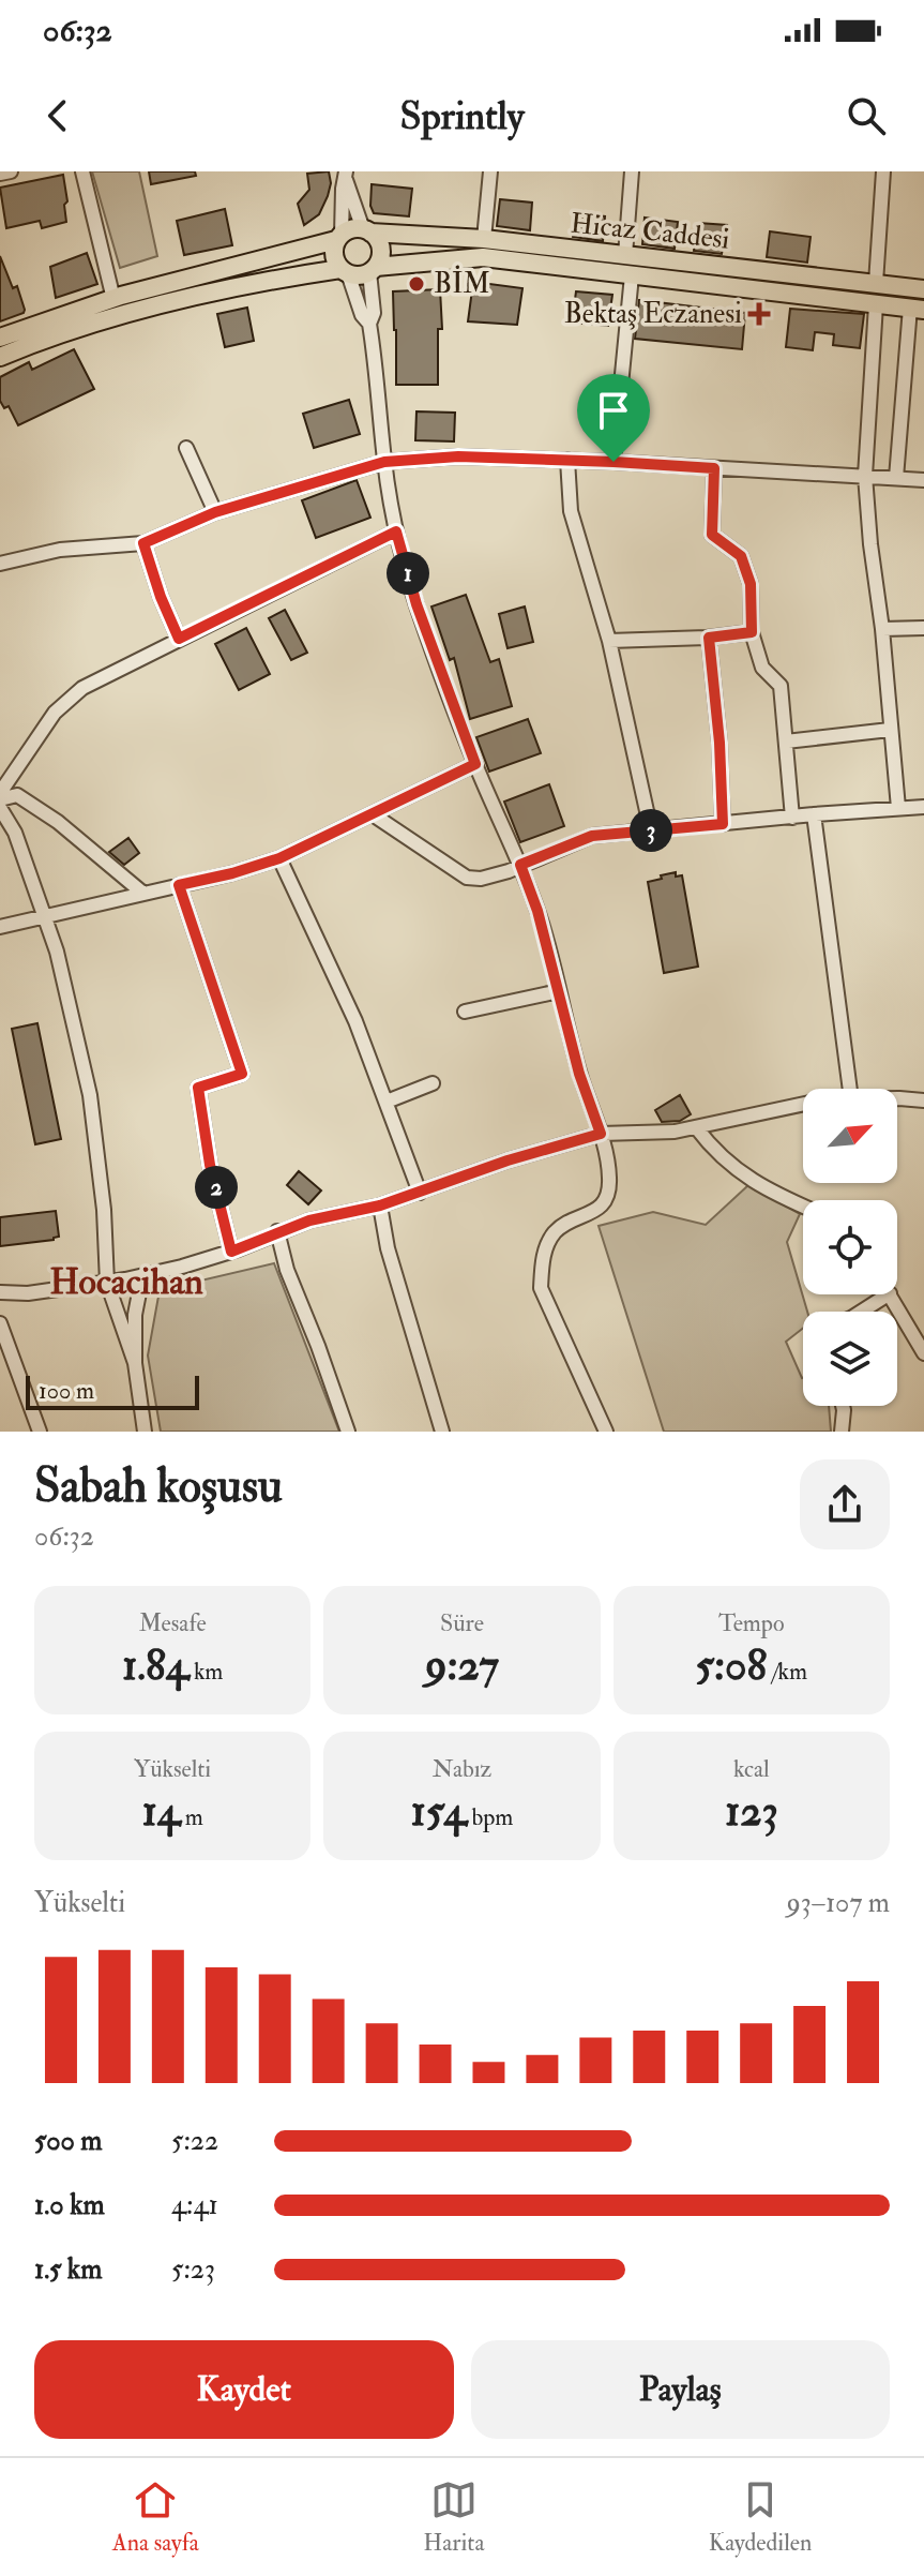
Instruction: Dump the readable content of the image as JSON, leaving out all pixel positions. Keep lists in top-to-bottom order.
{
  "streets": {
    "main road": ["Hicaz Caddesi"]
  },
  "districts": ["Hocacihan"],
  "places": {
    "other": ["BİM"],
    "health": ["Bektaş Eczanesi"]
  },
  "scale_bar": "100 m",
  "north": "top right",
  "page": {
    "status": "06:32",
    "header": "Sprintly",
    "pins": ["1", "3", "2"],
    "scale": "100 m",
    "heading": ["Sabah koşusu", "06:32"],
    "stats": [
      ["Mesafe", "1.84 km"],
      ["Süre", "9:27"],
      ["Tempo", "5:08 /km"],
      ["Yükselti", "14 m"],
      ["Nabız", "154 bpm"],
      ["kcal", "123"]
    ],
    "chart": ["Yükselti", "93–107 m"],
    "list": [
      {
        "name": "500 m",
        "note": "5:22"
      },
      {
        "name": "1.0 km",
        "note": "4:41"
      },
      {
        "name": "1.5 km",
        "note": "5:23"
      }
    ],
    "buttons": ["Kaydet", "Paylaş"],
    "tabs": ["Ana sayfa", "Harita", "Kaydedilen"]
  }
}
